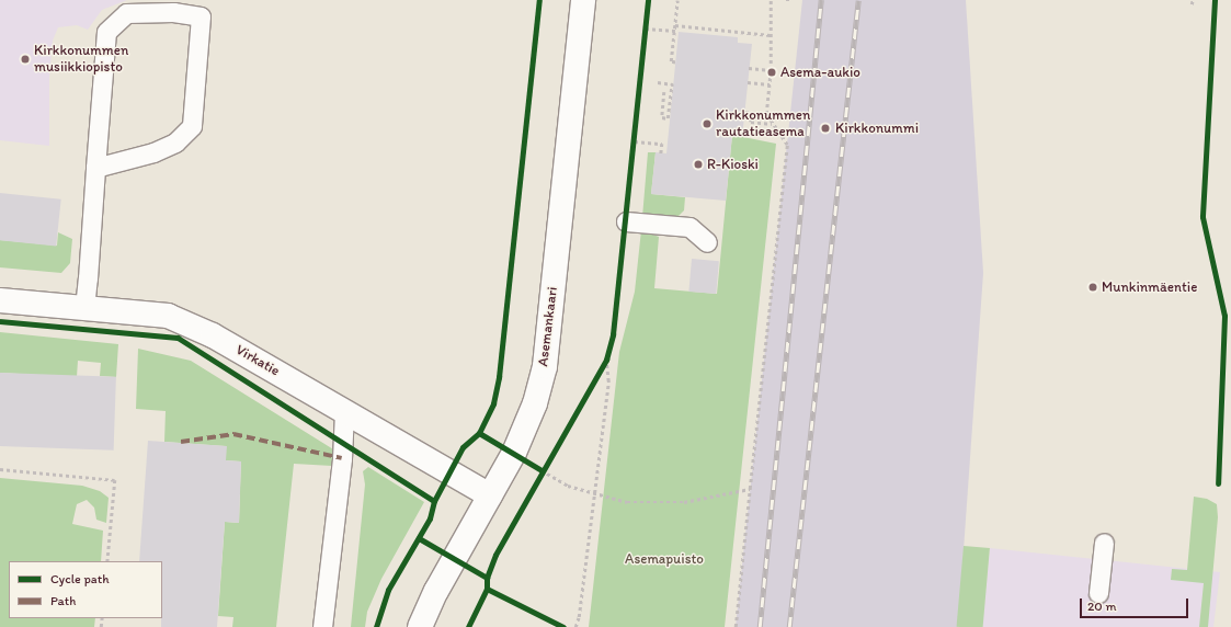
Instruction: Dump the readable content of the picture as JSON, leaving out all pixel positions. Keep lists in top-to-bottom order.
{
  "streets": {
    "street": ["Asemankaari", "Virkatie"]
  },
  "crossings": [
    ["Asemankaari", "Virkatie"]
  ],
  "parks": ["Asemapuisto"],
  "places": [
    "Kirkkonummen musiikkiopisto",
    "Asema-aukio",
    "Kirkkonummen rautatieasema",
    "Kirkkonummi",
    "R-Kioski",
    "Munkinmäentie"
  ],
  "legend": ["Cycle path", "Path"],
  "scale_bar": "20 m"
}
